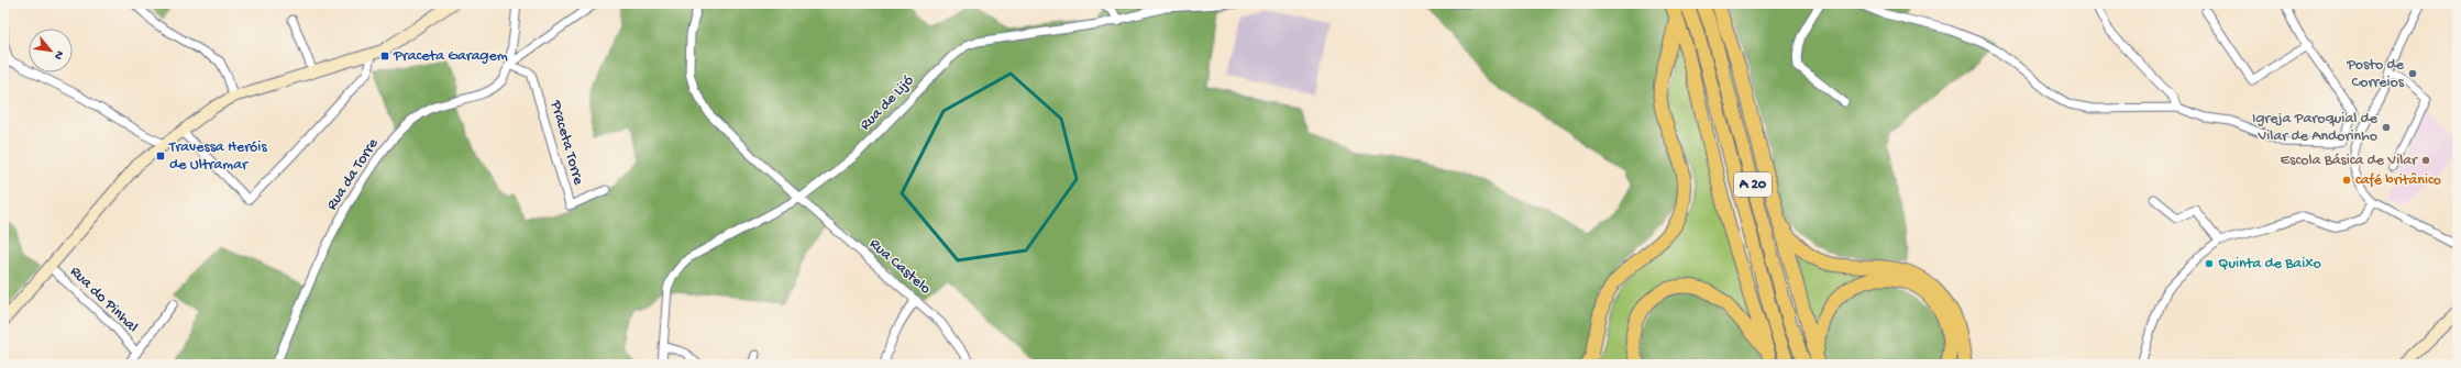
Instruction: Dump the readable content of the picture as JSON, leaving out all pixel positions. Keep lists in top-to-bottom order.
{
  "streets": {
    "highway": ["A 20"],
    "street": [
      "Rua de Lijó",
      "Praceta Torre",
      "Rua da Torre",
      "Rua Castelo",
      "Rua do Pinhal"
    ]
  },
  "crossings": [
    ["Rua de Lijó", "Rua Castelo"],
    ["Praceta Torre", "Rua da Torre"]
  ],
  "places": {
    "transit": ["Praceta Garagem", "Travessa Heróis de Ultramar"],
    "other": [
      "Posto de Correios",
      "Igreja Paroquial de Vilar de Andorinho",
      "Escola Básica de Vilar",
      "café britânico",
      "Quinta de Baixo"
    ]
  },
  "north": "bottom right"
}
